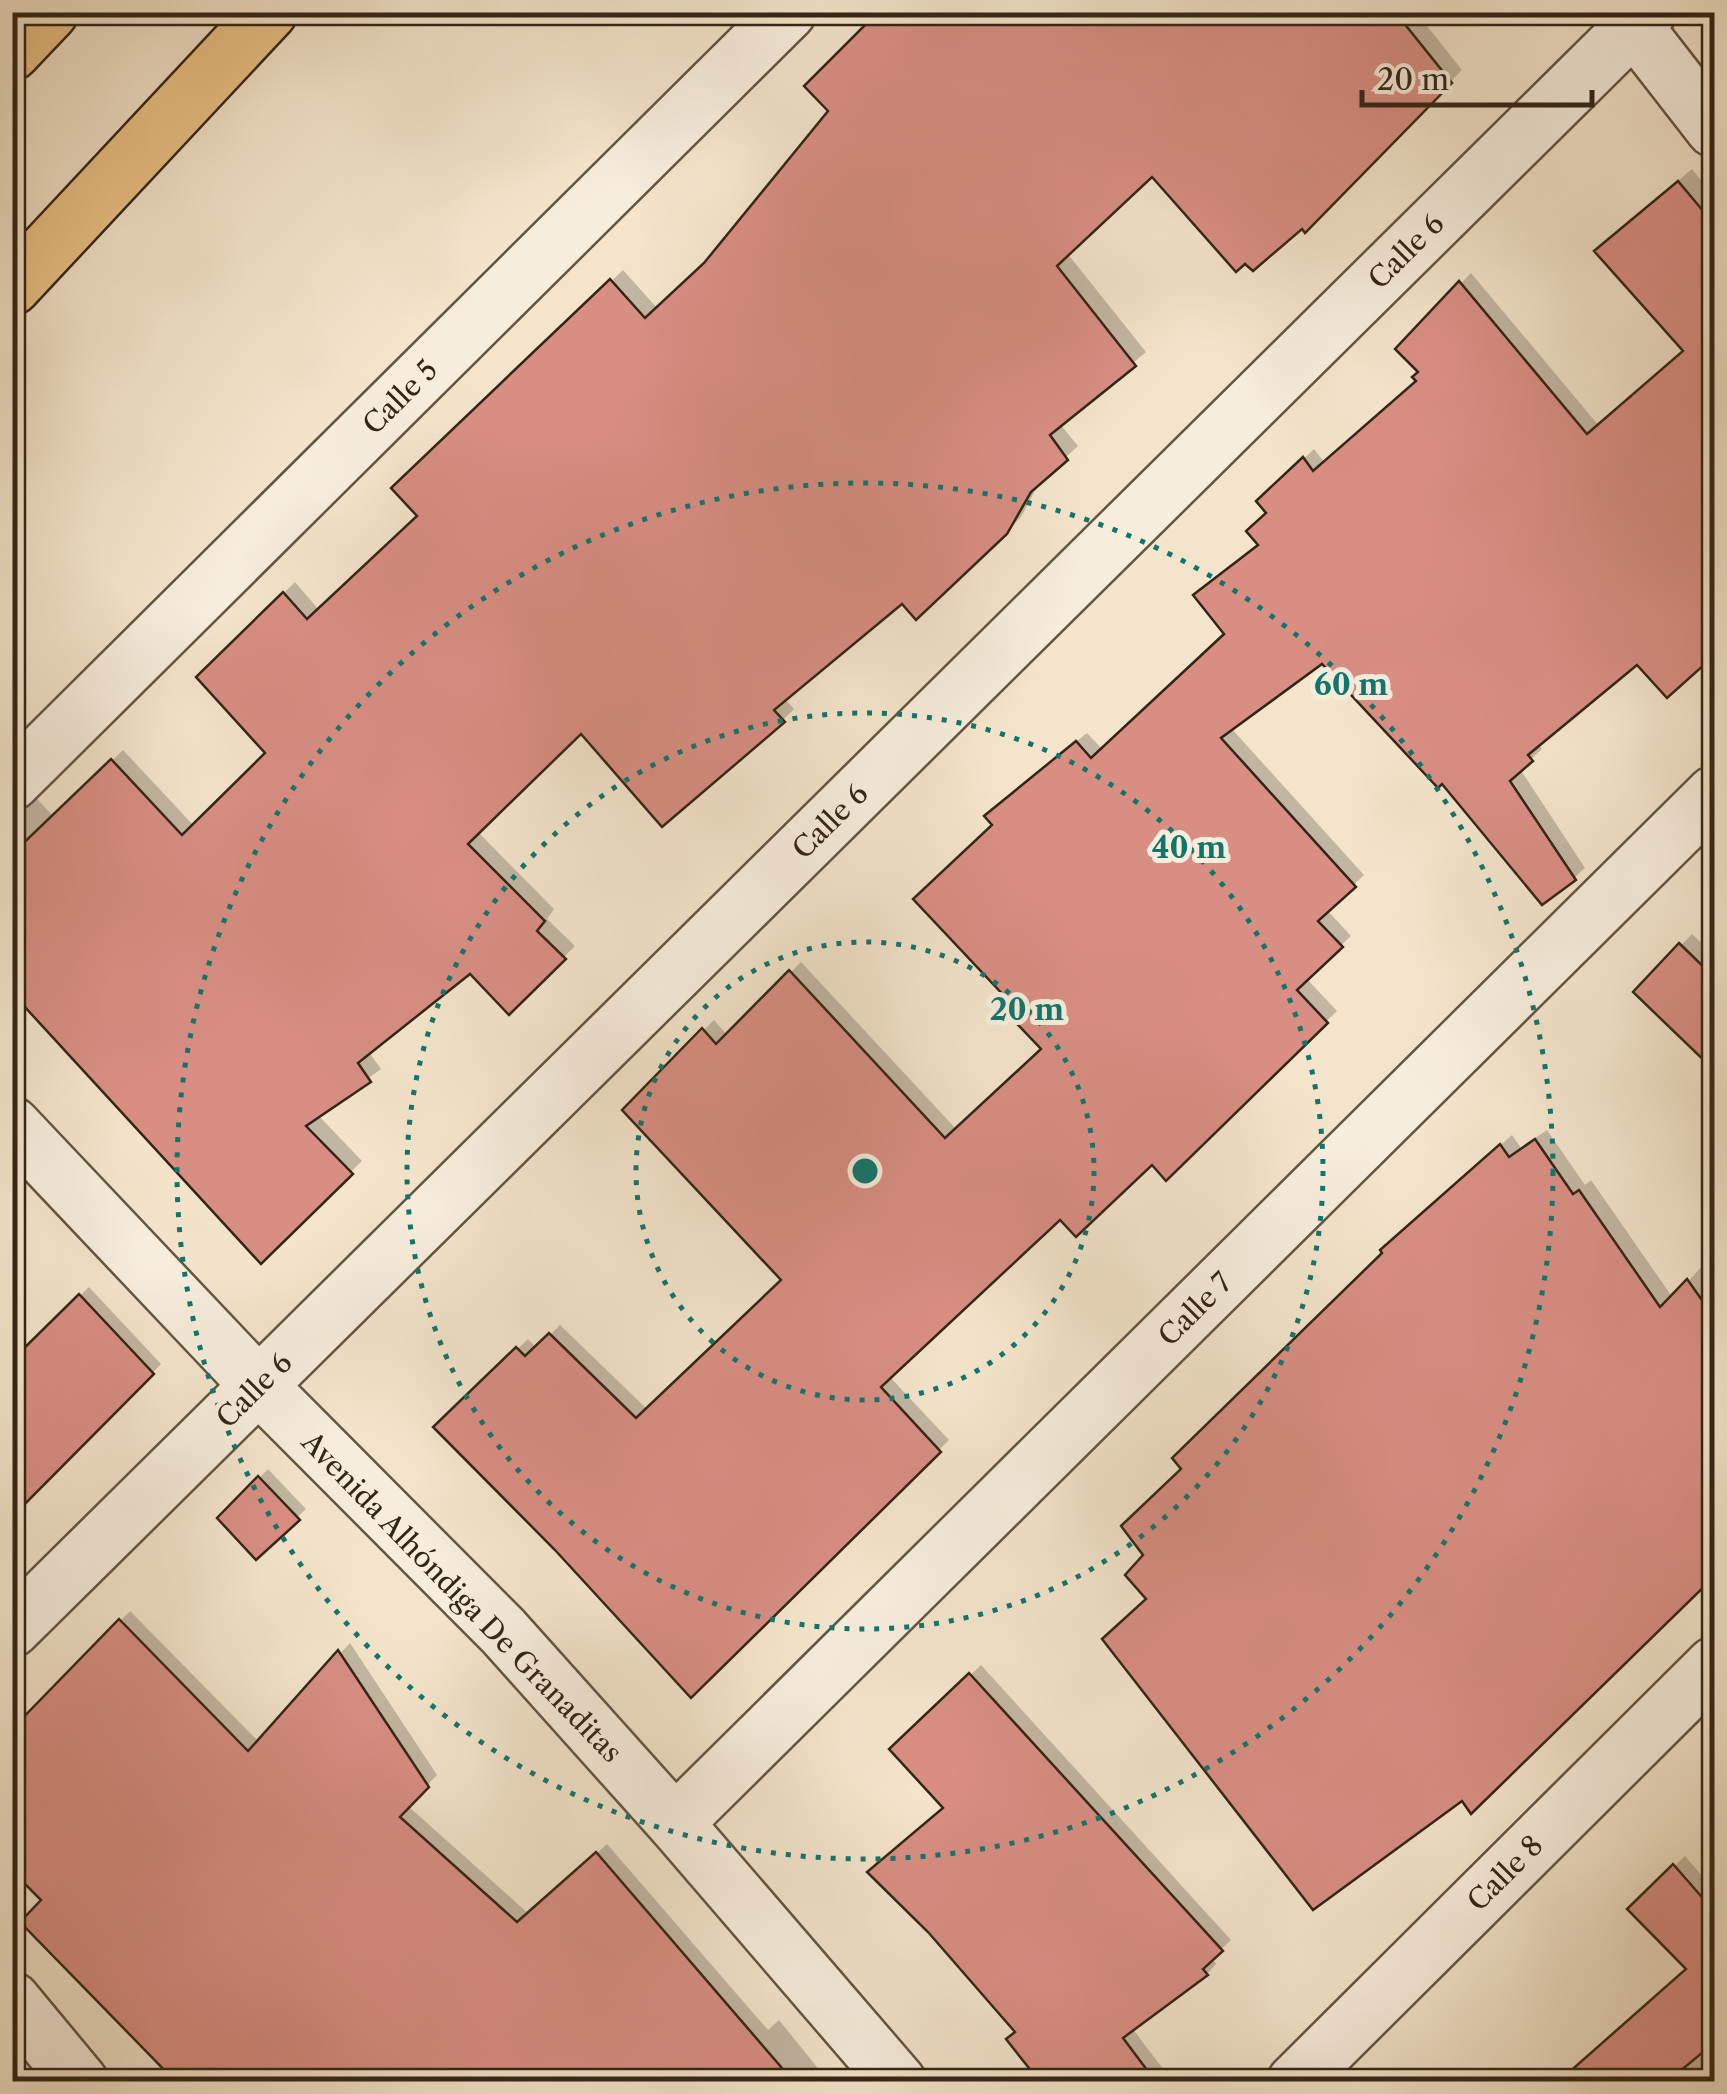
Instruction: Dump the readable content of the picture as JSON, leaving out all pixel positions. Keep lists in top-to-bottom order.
{
  "streets": {
    "street": [
      "Calle 6",
      "Calle 5",
      "Calle 7",
      "Avenida Alhóndiga De Granaditas",
      "Calle 8"
    ]
  },
  "crossings": [
    ["Calle 6", "Avenida Alhóndiga De Granaditas"],
    ["Calle 7", "Avenida Alhóndiga De Granaditas"]
  ],
  "scale_bar": "20 m",
  "rings": ["60 m", "40 m", "20 m"]
}
